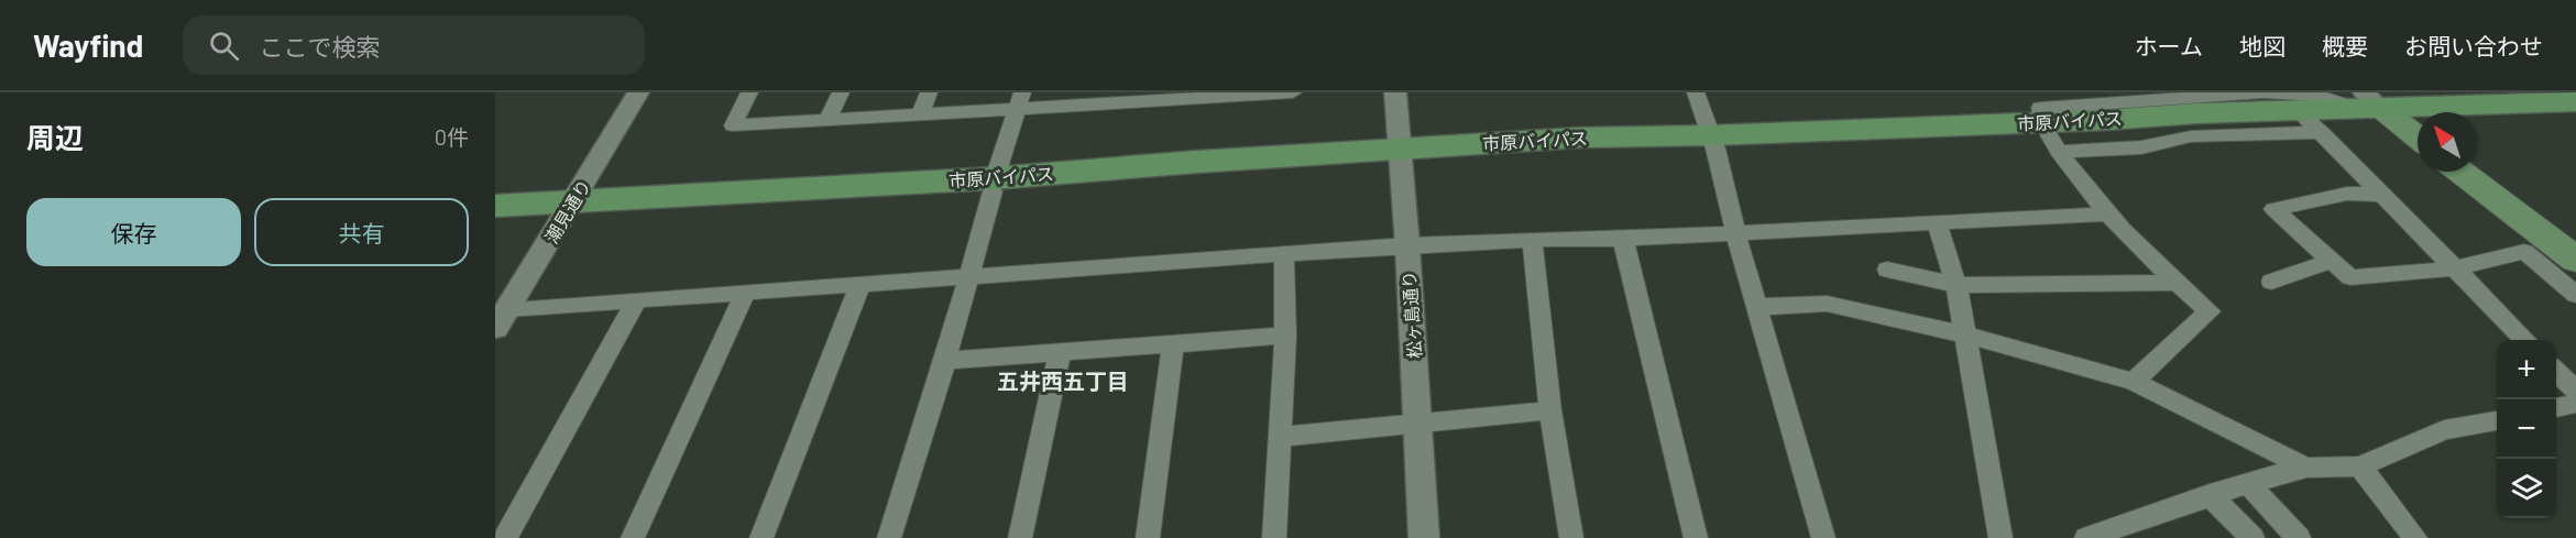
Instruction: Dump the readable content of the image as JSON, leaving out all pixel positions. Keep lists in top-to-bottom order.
{
  "streets": {
    "highway": ["市原バイパス"],
    "street": ["潮見通り", "松ヶ島通り"]
  },
  "crossings": [
    ["市原バイパス", "潮見通り"],
    ["市原バイパス", "松ヶ島通り"]
  ],
  "districts": ["五井西五丁目"],
  "north": "top left",
  "page": {
    "header": "Wayfind",
    "search": "ここで検索",
    "nav": [
      "ホーム",
      "地図",
      "概要",
      "お問い合わせ"
    ],
    "heading": ["周辺", "0件"],
    "buttons": ["保存", "共有"],
    "map_buttons": ["+", "−"]
  }
}
